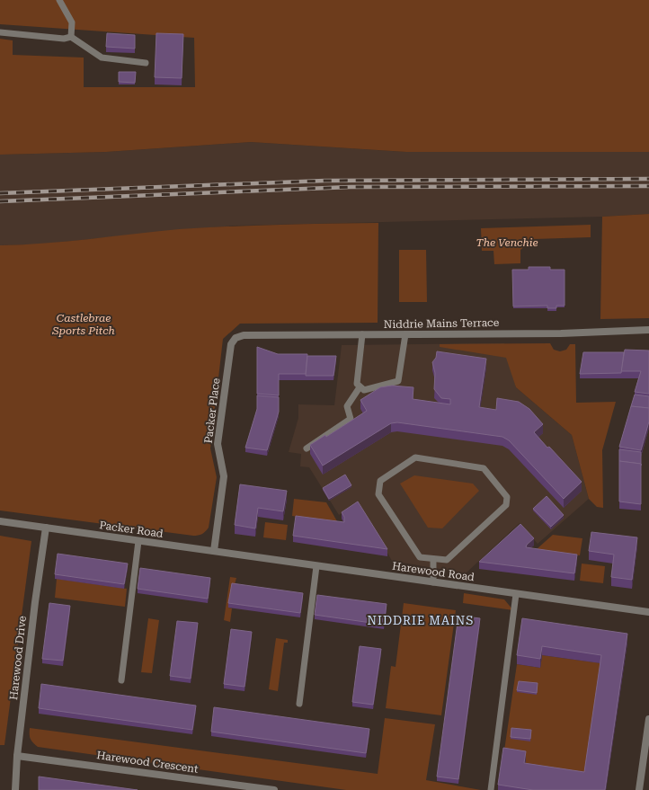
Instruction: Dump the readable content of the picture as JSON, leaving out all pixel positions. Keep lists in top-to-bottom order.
{
  "streets": {
    "street": [
      "Niddrie Mains Terrace",
      "Packer Place",
      "Packer Road",
      "Harewood Road",
      "Harewood Drive",
      "Harewood Crescent"
    ]
  },
  "crossings": [
    ["Niddrie Mains Terrace", "Packer Place"],
    ["Packer Place", "Packer Road"],
    ["Packer Place", "Harewood Road"],
    ["Packer Road", "Harewood Road"],
    ["Packer Road", "Harewood Drive"],
    ["Harewood Drive", "Harewood Crescent"]
  ],
  "districts": ["NIDDRIE MAINS"],
  "parks": ["The Venchie", "Castlebrae Sports Pitch"]
}
